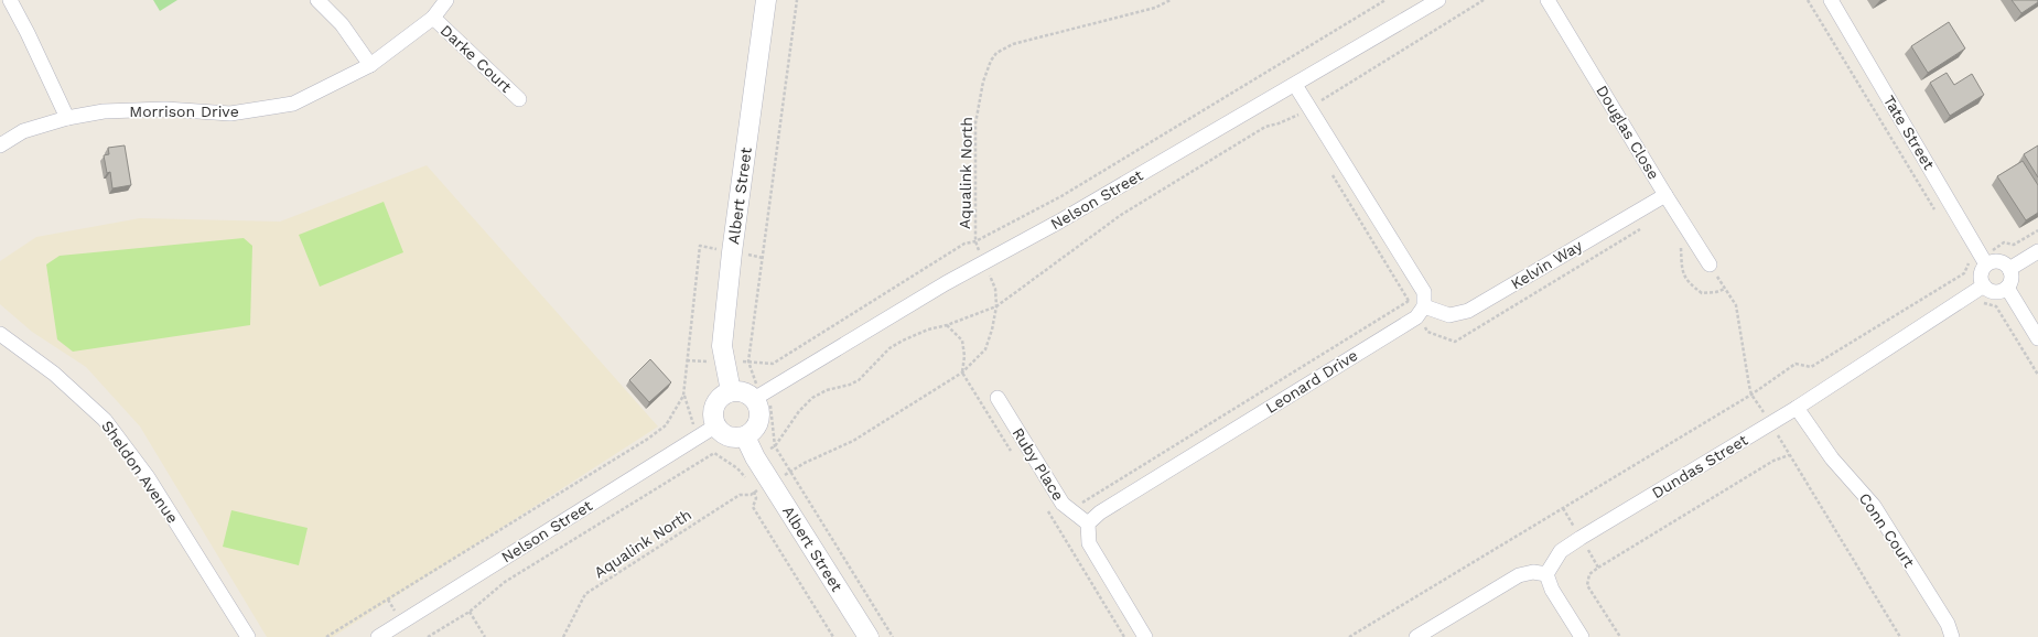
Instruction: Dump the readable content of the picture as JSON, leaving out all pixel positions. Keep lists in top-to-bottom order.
{
  "streets": {
    "street": [
      "Darke Court",
      "Morrison Drive",
      "Douglas Close",
      "Tate Street",
      "Albert Street",
      "Nelson Street",
      "Kelvin Way",
      "Leonard Drive",
      "Ruby Place",
      "Dundas Street",
      "Sheldon Avenue",
      "Conn Court"
    ],
    "path": ["Aqualink North"]
  },
  "crossings": [
    ["Darke Court", "Morrison Drive"],
    ["Douglas Close", "Kelvin Way"],
    ["Tate Street", "Dundas Street"],
    ["Aqualink North", "Nelson Street"],
    ["Albert Street", "Nelson Street"],
    ["Kelvin Way", "Leonard Drive"],
    ["Leonard Drive", "Ruby Place"],
    ["Dundas Street", "Conn Court"]
  ]
}
